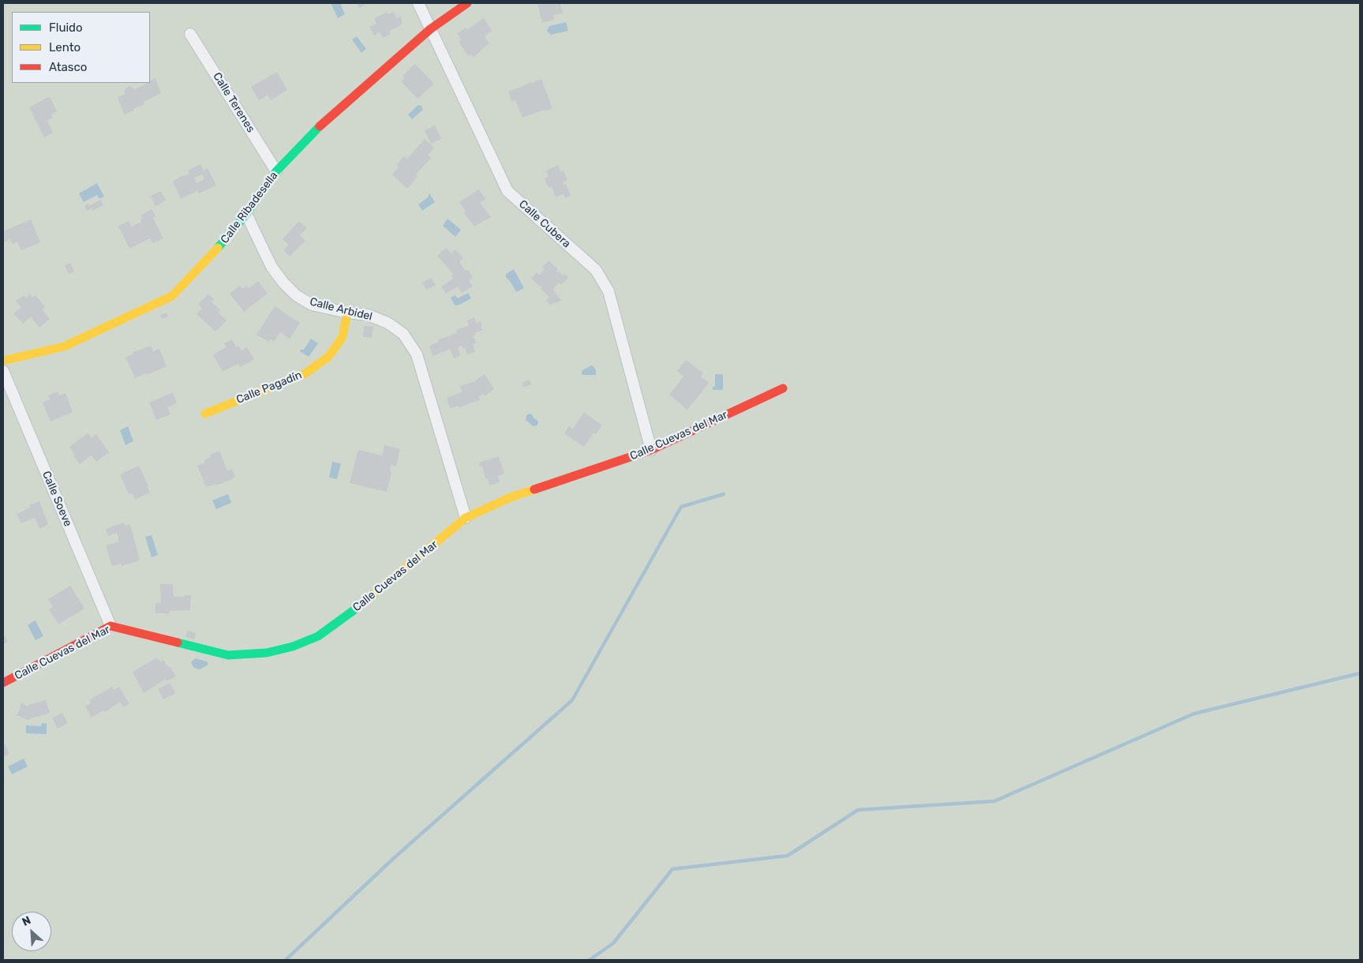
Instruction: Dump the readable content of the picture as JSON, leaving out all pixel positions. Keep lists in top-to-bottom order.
{
  "streets": {
    "street": [
      "Calle Terenes",
      "Calle Ribadesella",
      "Calle Cubera",
      "Calle Arbidel",
      "Calle Pagadín",
      "Calle Cuevas del Mar",
      "Calle Soeve"
    ]
  },
  "crossings": [
    ["Calle Terenes", "Calle Ribadesella"],
    ["Calle Ribadesella", "Calle Cubera"],
    ["Calle Ribadesella", "Calle Arbidel"],
    ["Calle Cubera", "Calle Cuevas del Mar"],
    ["Calle Arbidel", "Calle Pagadín"],
    ["Calle Arbidel", "Calle Cuevas del Mar"],
    ["Calle Cuevas del Mar", "Calle Soeve"]
  ],
  "legend": ["Fluido", "Lento", "Atasco"],
  "north": "top left"
}
